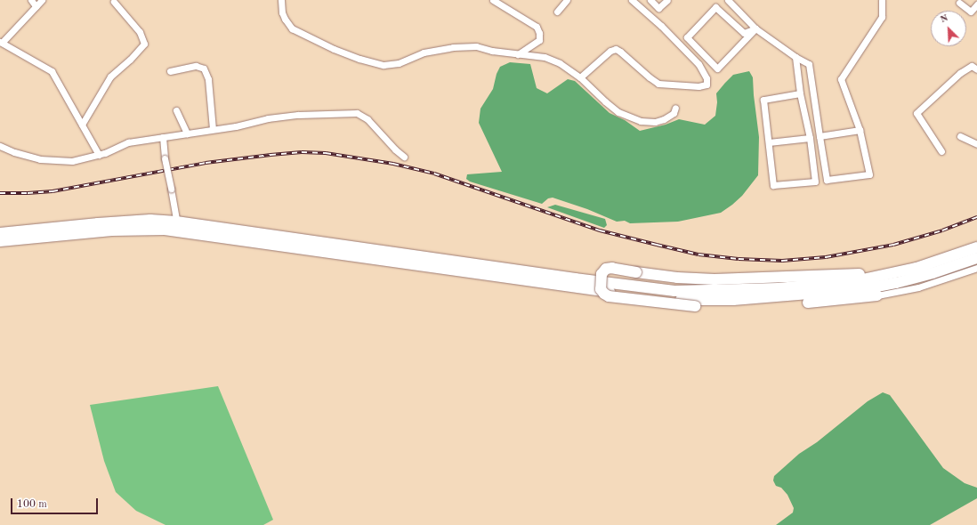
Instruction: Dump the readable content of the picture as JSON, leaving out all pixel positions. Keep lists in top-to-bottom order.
{
  "scale_bar": "100 m",
  "north": "top left"
}
